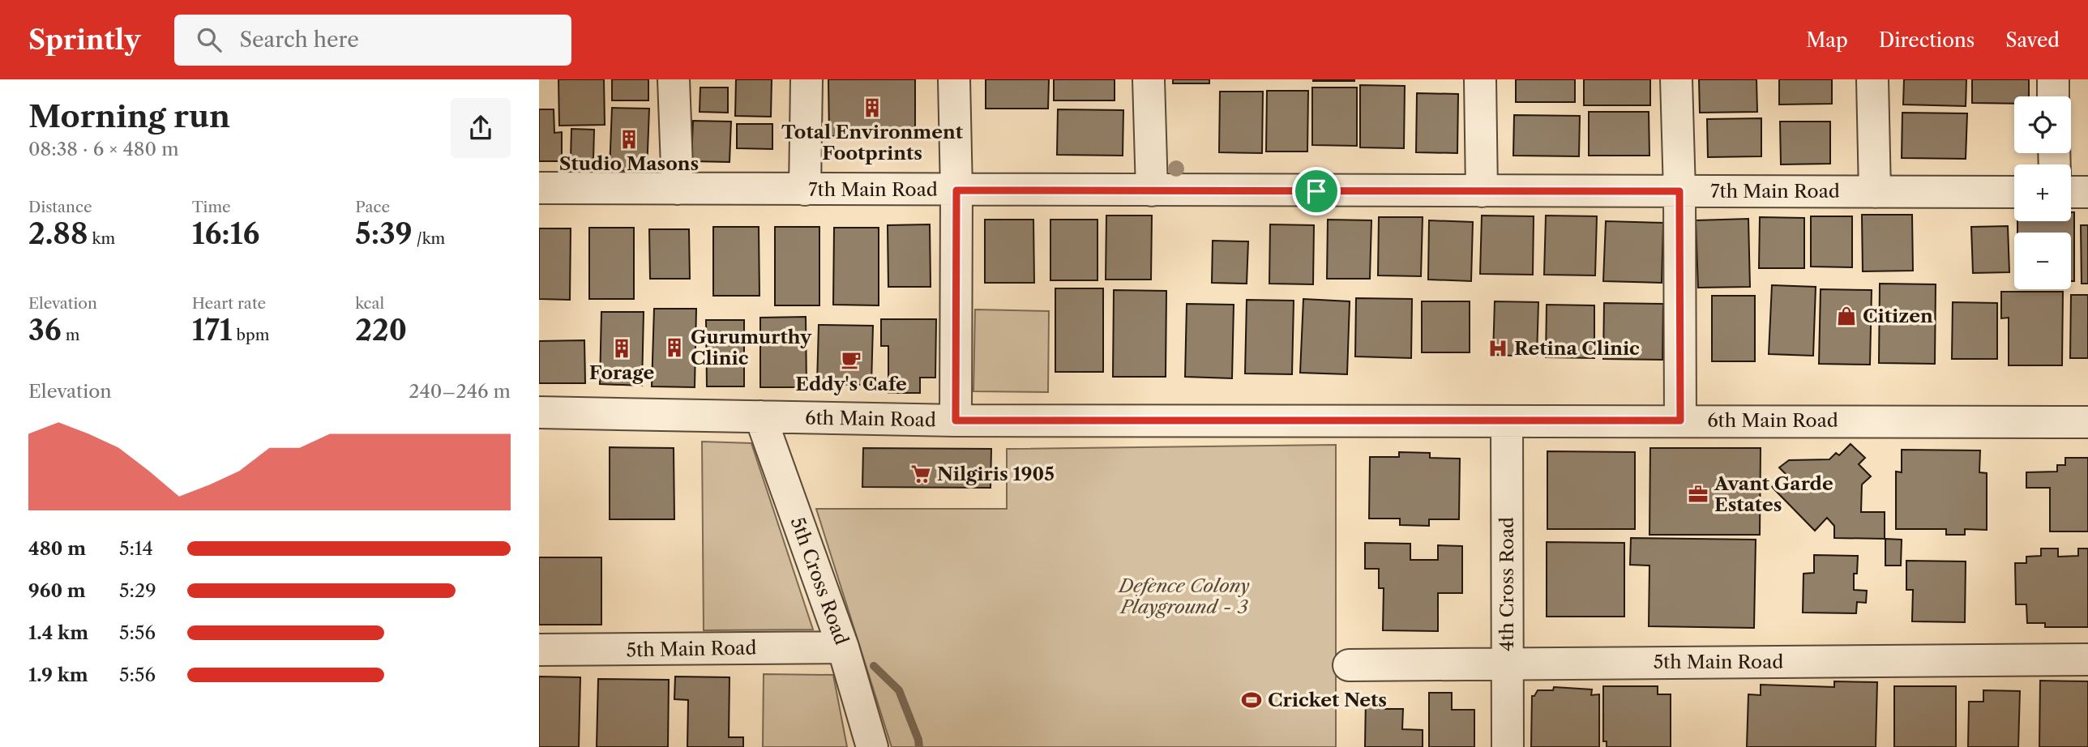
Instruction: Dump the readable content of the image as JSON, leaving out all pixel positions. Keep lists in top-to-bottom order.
{
  "streets": {
    "street": [
      "7th Main Road",
      "6th Main Road",
      "5th Cross Road",
      "4th Cross Road",
      "5th Main Road"
    ]
  },
  "crossings": [
    ["6th Main Road", "5th Cross Road"],
    ["6th Main Road", "4th Cross Road"],
    ["5th Cross Road", "5th Main Road"],
    ["4th Cross Road", "5th Main Road"]
  ],
  "parks": ["Defence Colony Playground - 3"],
  "places": {
    "building": [
      "Total Environment Footprints",
      "Studio Masons",
      "Gurumurthy Clinic",
      "Forage"
    ],
    "shop": ["Citizen"],
    "hospital": ["Retina Clinic"],
    "cafe": ["Eddy's Cafe"],
    "supermarket": ["Nilgiris 1905"],
    "office": ["Avant Garde Estates"],
    "sports": ["Cricket Nets"]
  },
  "page": {
    "header": "Sprintly",
    "search": "Search here",
    "nav": ["Map", "Directions", "Saved"],
    "heading": ["Morning run", "08:38 · 6 × 480 m"],
    "map_buttons": ["+", "−"],
    "stats": [
      ["Distance", "2.88 km"],
      ["Time", "16:16"],
      ["Pace", "5:39 /km"],
      ["Elevation", "36 m"],
      ["Heart rate", "171 bpm"],
      ["kcal", "220"]
    ],
    "chart": ["Elevation", "240–246 m"],
    "list": [
      {
        "name": "480 m",
        "note": "5:14"
      },
      {
        "name": "960 m",
        "note": "5:29"
      },
      {
        "name": "1.4 km",
        "note": "5:56"
      },
      {
        "name": "1.9 km",
        "note": "5:56"
      }
    ]
  }
}
